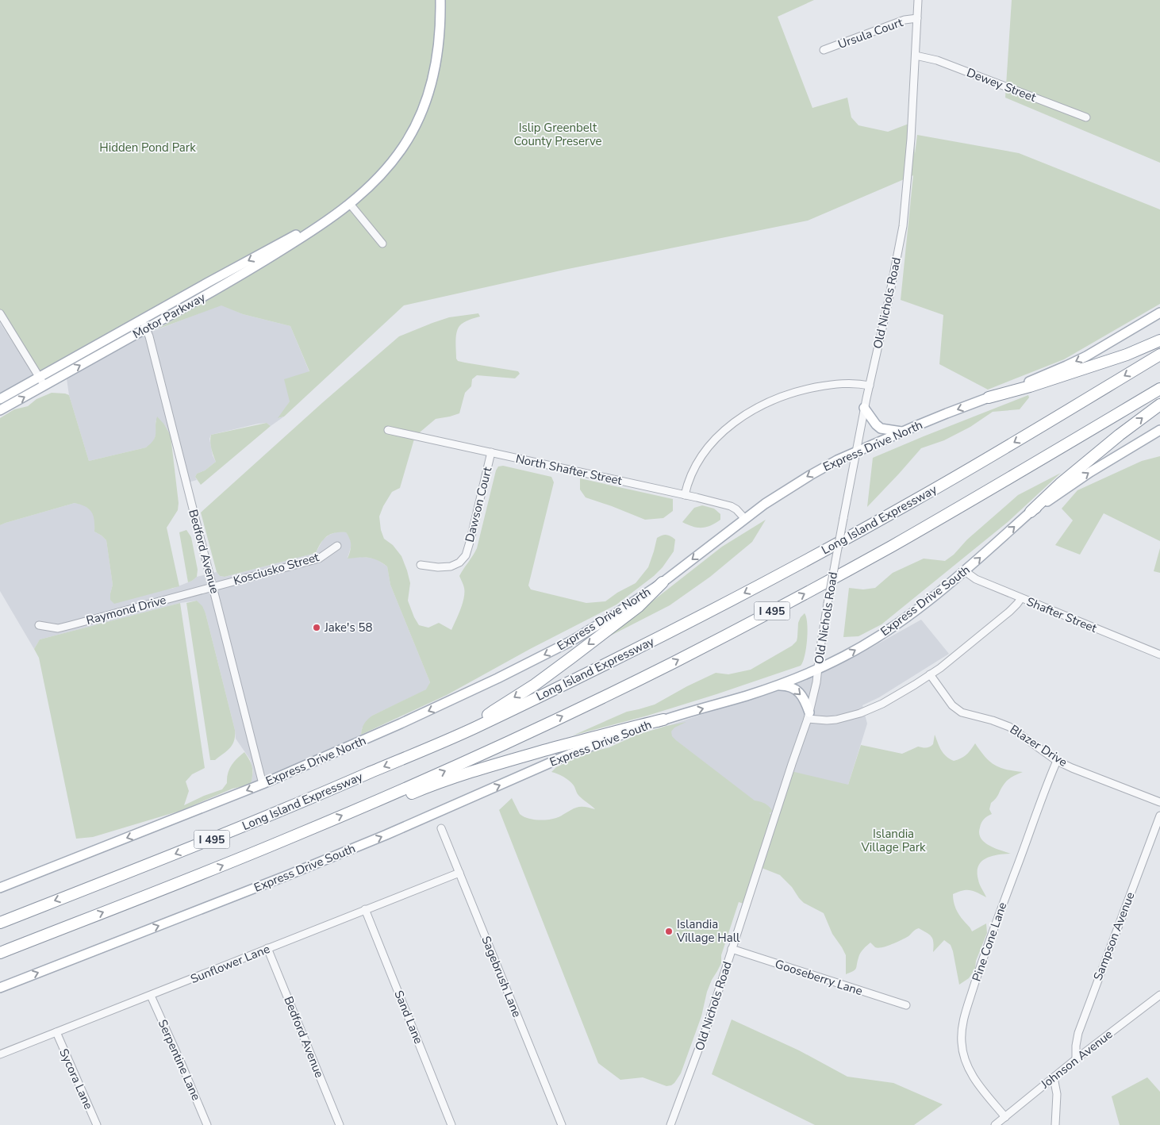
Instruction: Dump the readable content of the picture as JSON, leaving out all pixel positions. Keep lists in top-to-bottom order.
{
  "streets": {
    "highway": ["Long Island Expressway", "I 495"],
    "main road": ["Motor Parkway", "Express Drive North", "Express Drive South"],
    "street": [
      "Ursula Court",
      "Dewey Street",
      "Old Nichols Road",
      "North Shafter Street",
      "Dawson Court",
      "Bedford Avenue",
      "Kosciusko Street",
      "Raymond Drive",
      "Shafter Street",
      "Blazer Drive",
      "Sampson Avenue",
      "Pine Cone Lane",
      "Sunflower Lane",
      "Sagebrush Lane",
      "Gooseberry Lane",
      "Sand Lane",
      "Johnson Avenue",
      "Serpentine Lane",
      "Sycora Lane"
    ]
  },
  "crossings": [
    ["Ursula Court", "Old Nichols Road"],
    ["Dewey Street", "Old Nichols Road"],
    ["Old Nichols Road", "Express Drive North"],
    ["Old Nichols Road", "Express Drive South"],
    ["Old Nichols Road", "Gooseberry Lane"],
    ["Motor Parkway", "Bedford Avenue"],
    ["Express Drive North", "North Shafter Street"],
    ["Express Drive North", "Bedford Avenue"],
    ["North Shafter Street", "Dawson Court"],
    ["Bedford Avenue", "Kosciusko Street"],
    ["Bedford Avenue", "Raymond Drive"],
    ["Bedford Avenue", "Sunflower Lane"],
    ["Kosciusko Street", "Raymond Drive"],
    ["Express Drive South", "Shafter Street"],
    ["Blazer Drive", "Pine Cone Lane"],
    ["Sampson Avenue", "Johnson Avenue"],
    ["Pine Cone Lane", "Johnson Avenue"],
    ["Sunflower Lane", "Sagebrush Lane"],
    ["Sunflower Lane", "Sand Lane"],
    ["Sunflower Lane", "Serpentine Lane"],
    ["Sunflower Lane", "Sycora Lane"]
  ],
  "one_way": ["Express Drive North", "Express Drive South"],
  "parks": ["Islip Greenbelt County Preserve", "Hidden Pond Park", "Islandia Village Park"],
  "places": ["Jake's 58", "Islandia Village Hall"]
}
